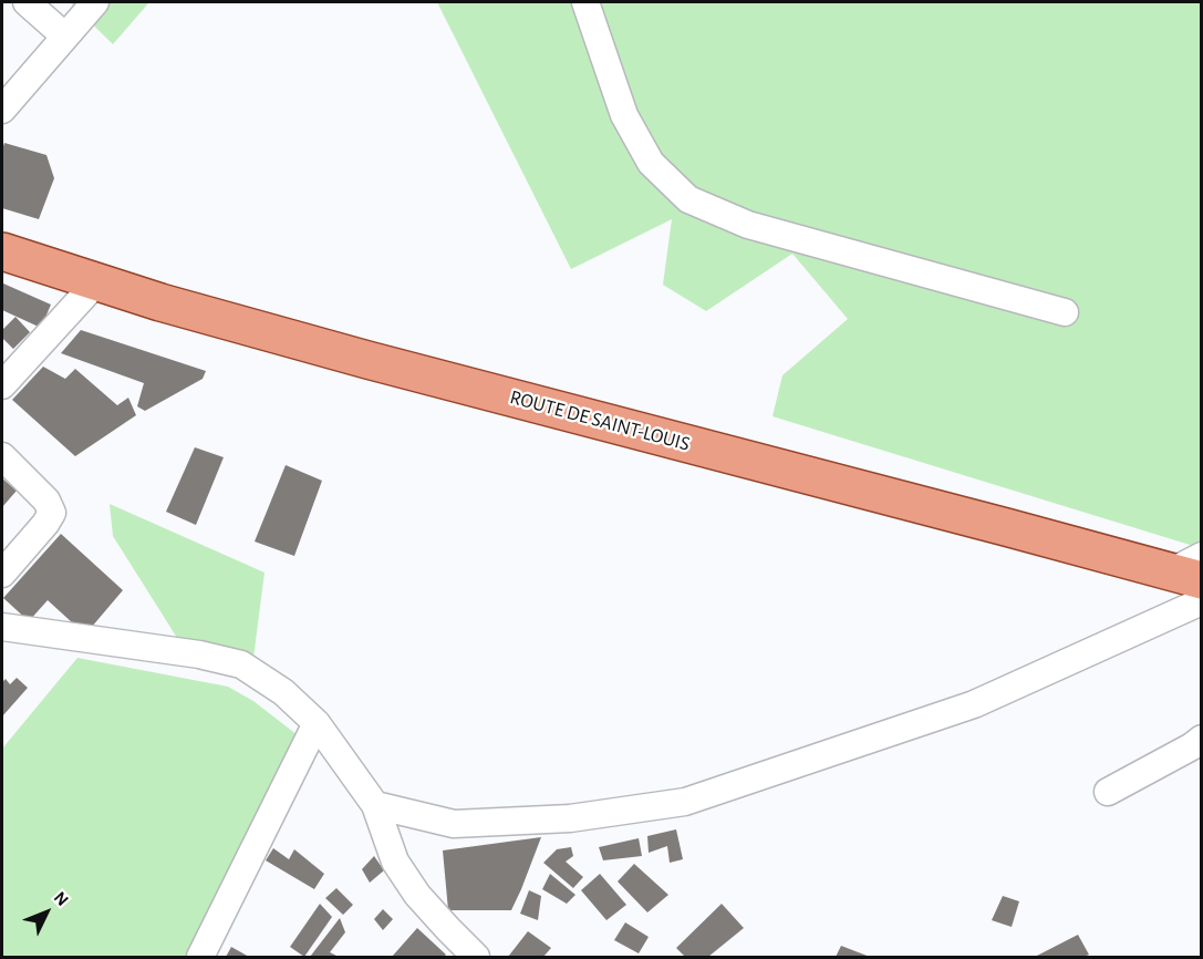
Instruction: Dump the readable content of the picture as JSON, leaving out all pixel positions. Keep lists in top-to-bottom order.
{
  "streets": {
    "main road": ["ROUTE DE SAINT-LOUIS"]
  },
  "north": "top right"
}
